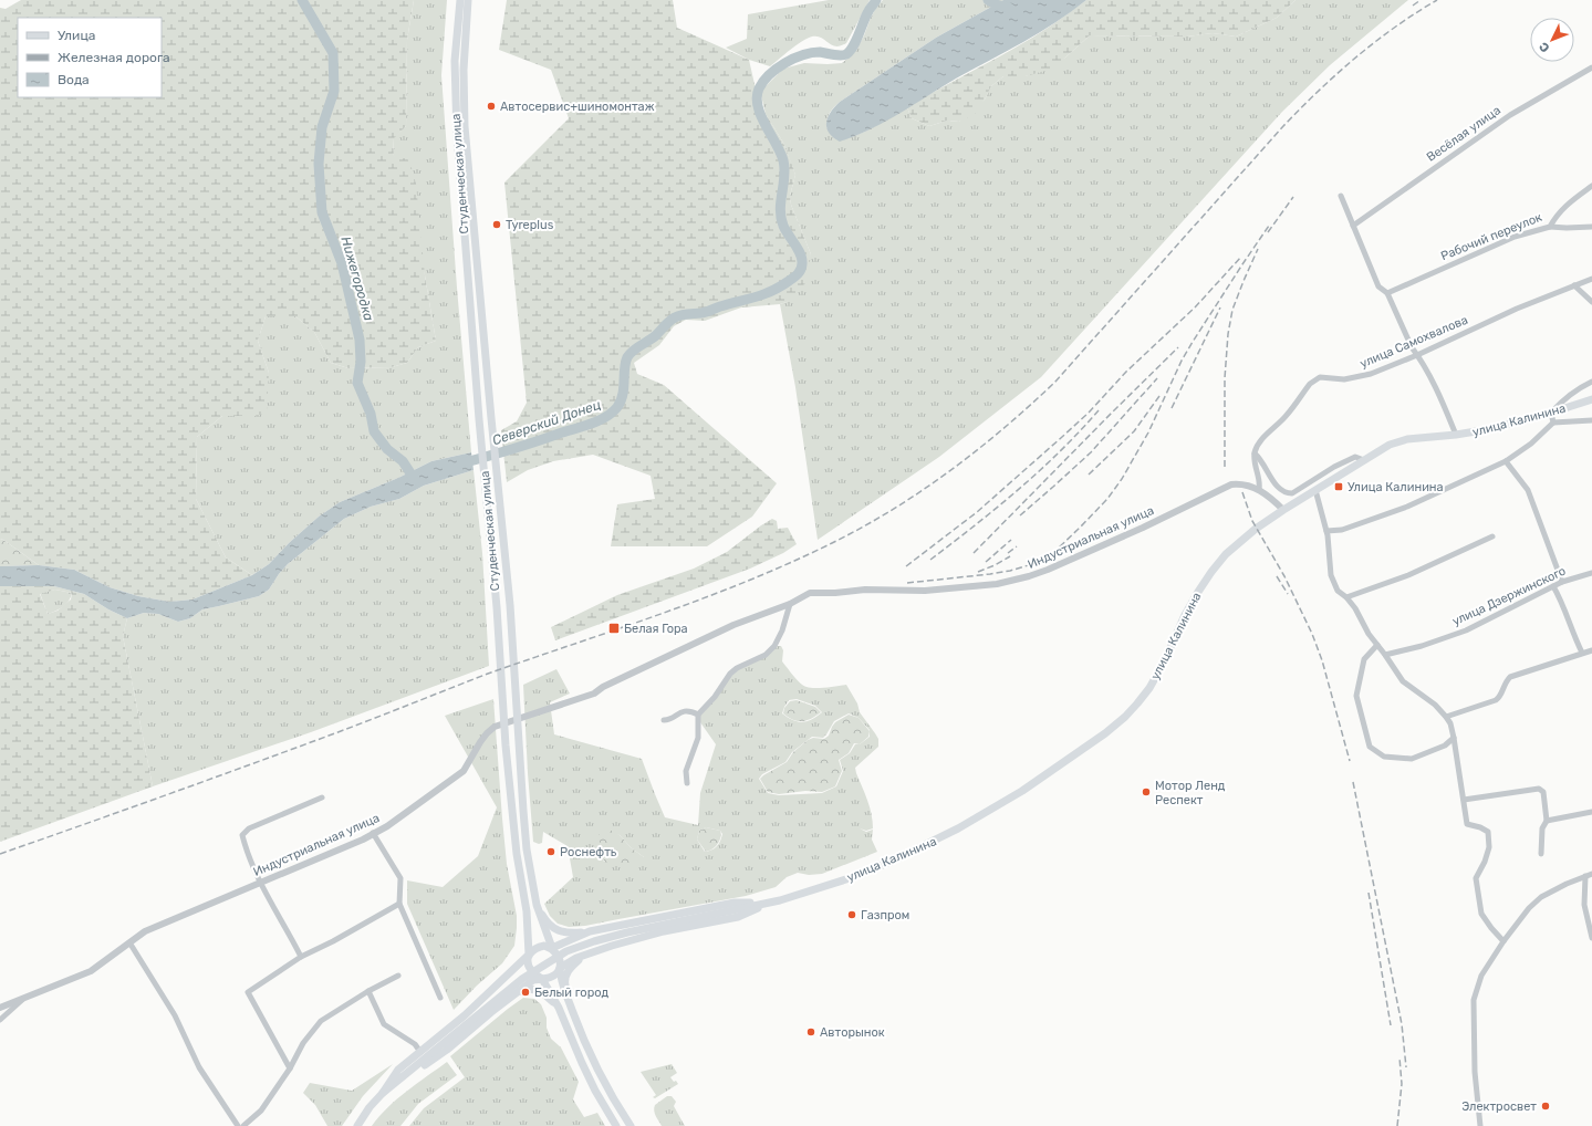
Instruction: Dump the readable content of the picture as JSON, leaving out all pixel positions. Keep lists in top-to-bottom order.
{
  "streets": {
    "main road": ["Студенческая улица", "улица Калинина"],
    "street": [
      "Весёлая улица",
      "Рабочий переулок",
      "улица Самохвалова",
      "Индустриальная улица",
      "улица Дзержинского"
    ]
  },
  "crossings": [
    ["улица Калинина", "Индустриальная улица"]
  ],
  "water": ["Нижегородка", "Северский Донец"],
  "places": {
    "other": [
      "Автосервис+шиномонтаж",
      "Tyreplus",
      "Мотор Ленд Респект",
      "Роснефть",
      "Газпром",
      "Белый город",
      "Авторынок",
      "Электросвет"
    ],
    "transit": ["Улица Калинина", "Белая Гора"]
  },
  "legend": ["Улица", "Железная дорога", "Вода"],
  "north": "bottom left"
}
